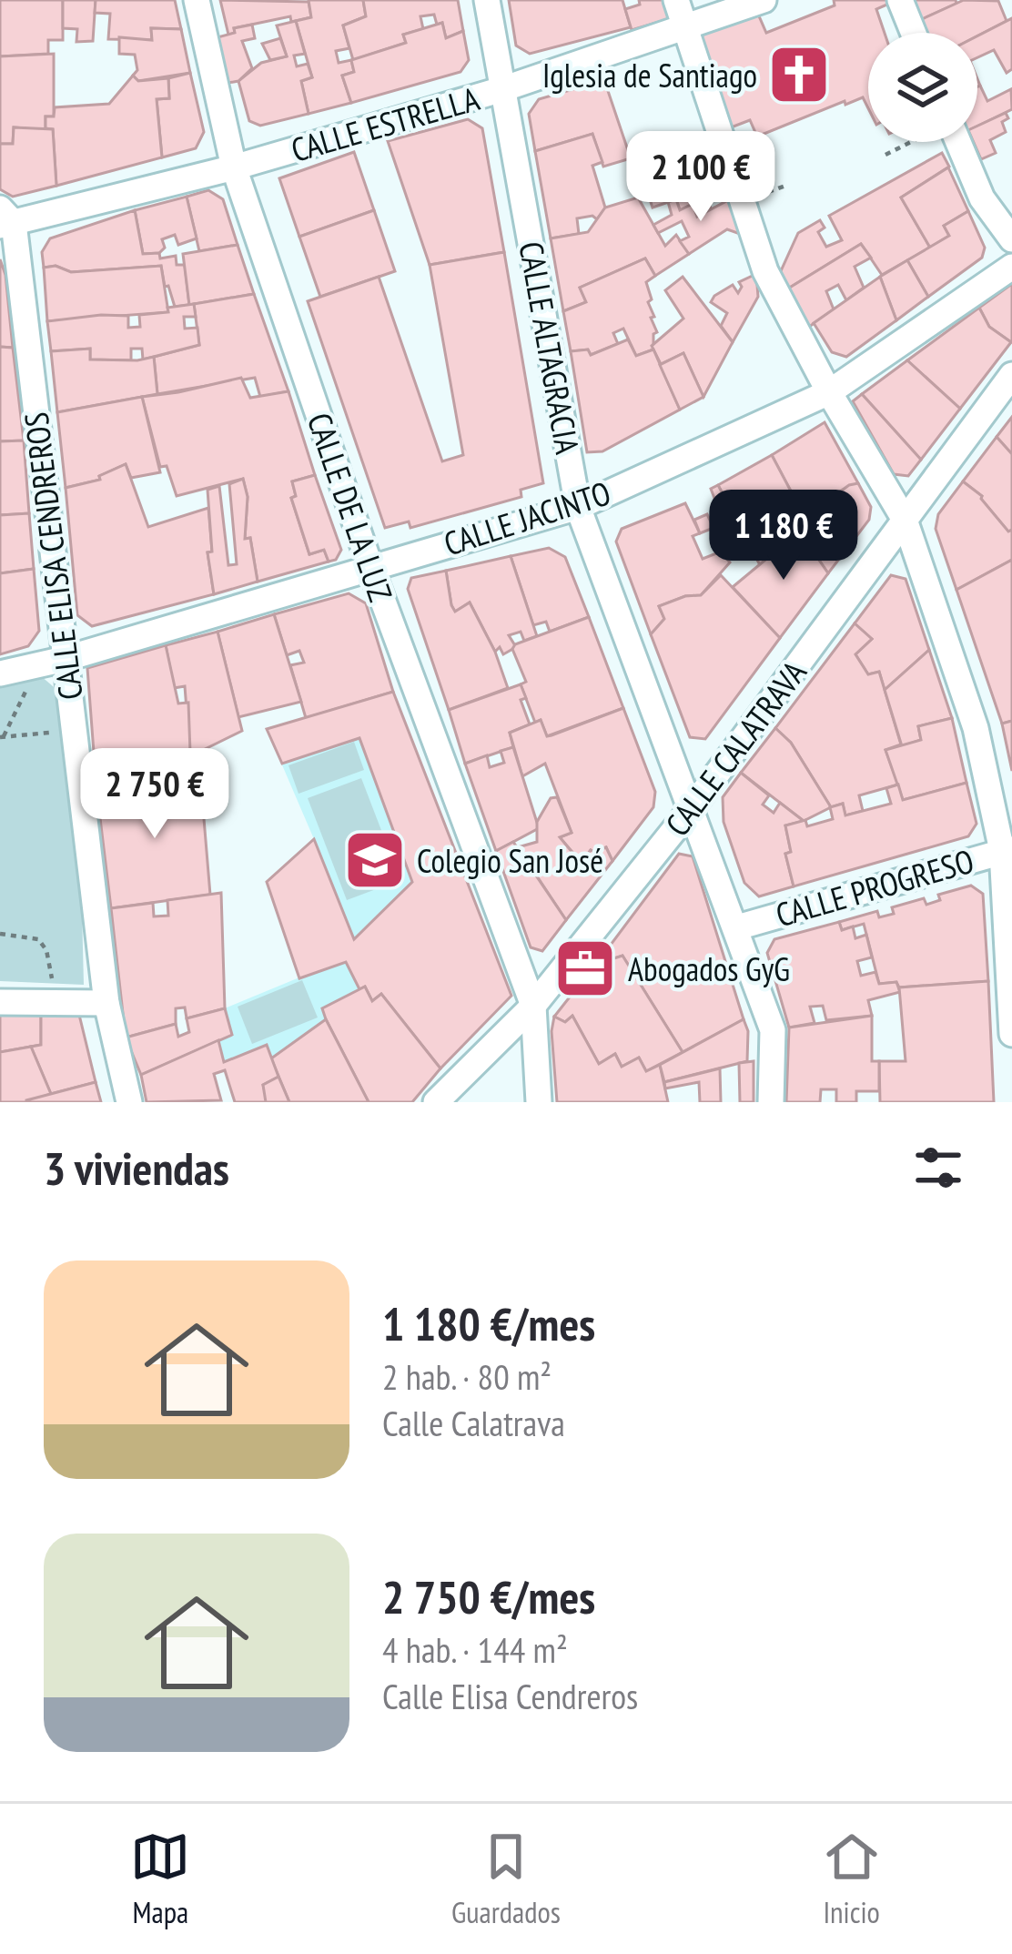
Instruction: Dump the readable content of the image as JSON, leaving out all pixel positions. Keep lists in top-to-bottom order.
{
  "streets": {
    "street": [
      "CALLE ESTRELLA",
      "CALLE ALTAGRACIA",
      "CALLE DE LA LUZ",
      "CALLE JACINTO",
      "CALLE ELISA CENDREROS",
      "CALLE CALATRAVA",
      "CALLE PROGRESO"
    ]
  },
  "crossings": [
    ["CALLE ESTRELLA", "CALLE ALTAGRACIA"],
    ["CALLE ESTRELLA", "CALLE DE LA LUZ"],
    ["CALLE ESTRELLA", "CALLE ELISA CENDREROS"],
    ["CALLE ALTAGRACIA", "CALLE JACINTO"],
    ["CALLE ALTAGRACIA", "CALLE CALATRAVA"],
    ["CALLE ALTAGRACIA", "CALLE PROGRESO"],
    ["CALLE DE LA LUZ", "CALLE JACINTO"],
    ["CALLE DE LA LUZ", "CALLE CALATRAVA"],
    ["CALLE JACINTO", "CALLE ELISA CENDREROS"]
  ],
  "places": {
    "church": ["Iglesia de Santiago"],
    "school or university": ["Colegio San José"],
    "office": ["Abogados GyG"]
  },
  "page": {
    "price": ["2 100 €", "1 180 €", "2 750 €"],
    "heading": "3 viviendas",
    "list": [
      {
        "name": "1 180 €/mes",
        "note": "2 hab. · 80 m² · Calle Calatrava"
      },
      {
        "name": "2 750 €/mes",
        "note": "4 hab. · 144 m² · Calle Elisa Cendreros"
      }
    ],
    "tabs": ["Mapa", "Guardados", "Inicio"]
  }
}
